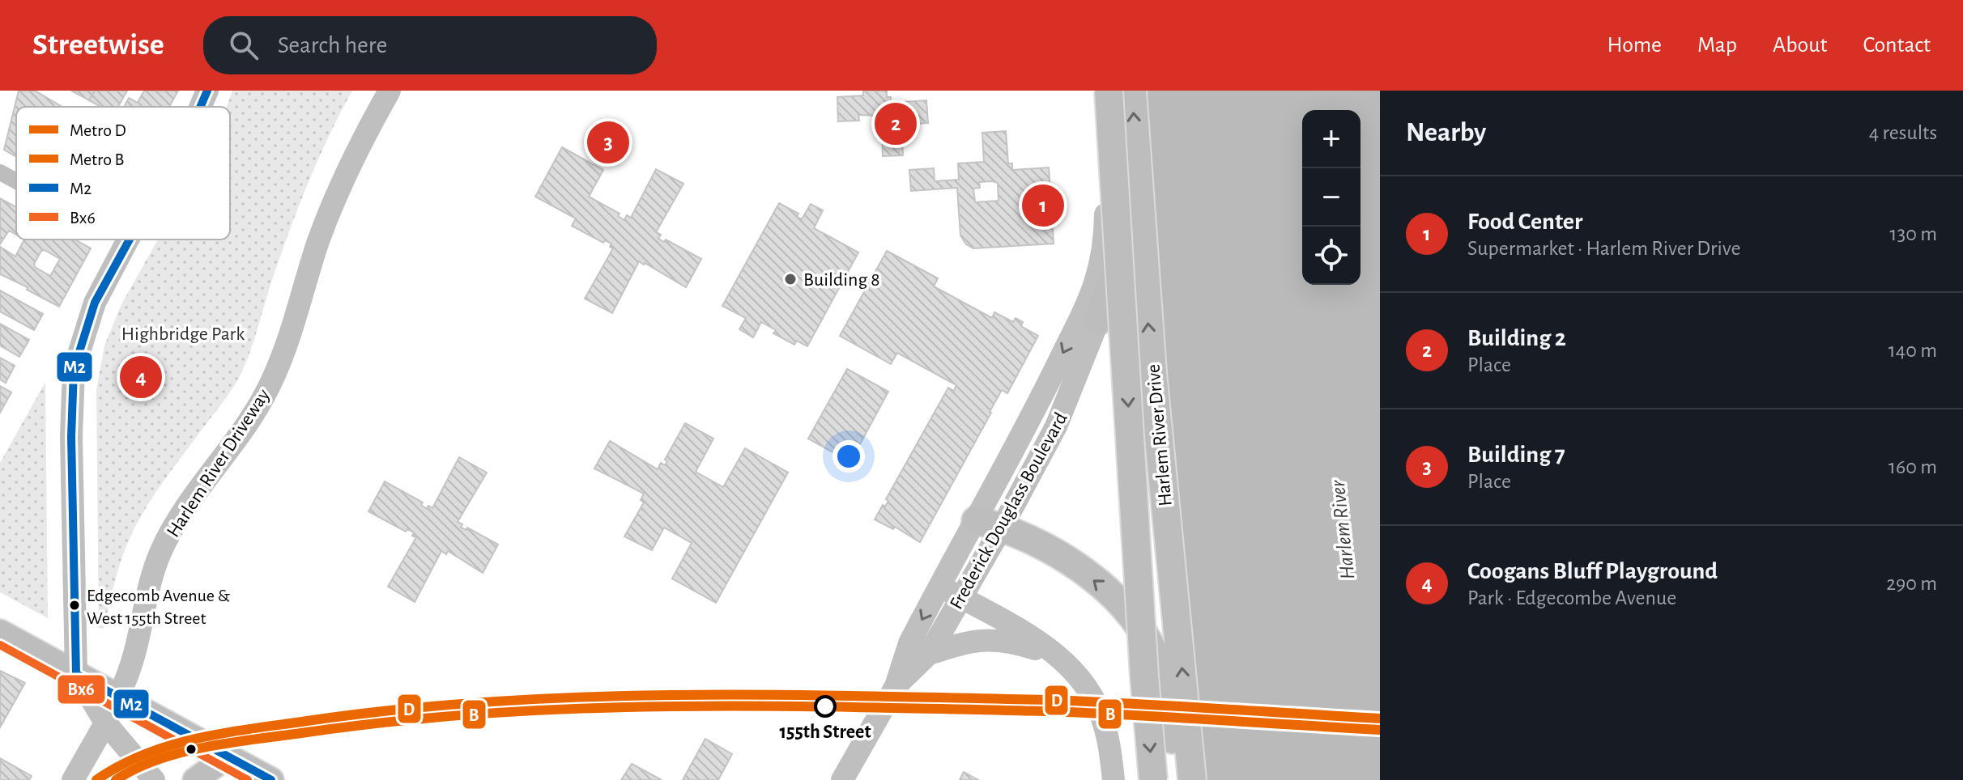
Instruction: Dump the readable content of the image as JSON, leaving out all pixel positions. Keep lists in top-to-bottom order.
{
  "streets": {
    "highway": ["Harlem River Drive"],
    "street": ["Harlem River Driveway", "Frederick Douglass Boulevard"]
  },
  "water": ["Harlem River"],
  "parks": ["Highbridge Park"],
  "places": ["Building 8", "Edgecomb Avenue & West 155th Street", "155th Street"],
  "lines": [
    "transit line M2",
    "transit line Bx6",
    "metro line D",
    "metro line B"
  ],
  "legend": [
    "Metro D",
    "Metro B",
    "M2",
    "Bx6"
  ],
  "page": {
    "header": "Streetwise",
    "search": "Search here",
    "nav": [
      "Home",
      "Map",
      "About",
      "Contact"
    ],
    "heading": ["Nearby", "4 results"],
    "pins": [
      "2",
      "3",
      "1",
      "4"
    ],
    "map_buttons": ["+", "−"],
    "list": [
      {
        "mark": "1",
        "name": "Food Center",
        "note": "Supermarket · Harlem River Drive",
        "value": "130 m"
      },
      {
        "mark": "2",
        "name": "Building 2",
        "note": "Place",
        "value": "140 m"
      },
      {
        "mark": "3",
        "name": "Building 7",
        "note": "Place",
        "value": "160 m"
      },
      {
        "mark": "4",
        "name": "Coogans Bluff Playground",
        "note": "Park · Edgecombe Avenue",
        "value": "290 m"
      }
    ]
  }
}
